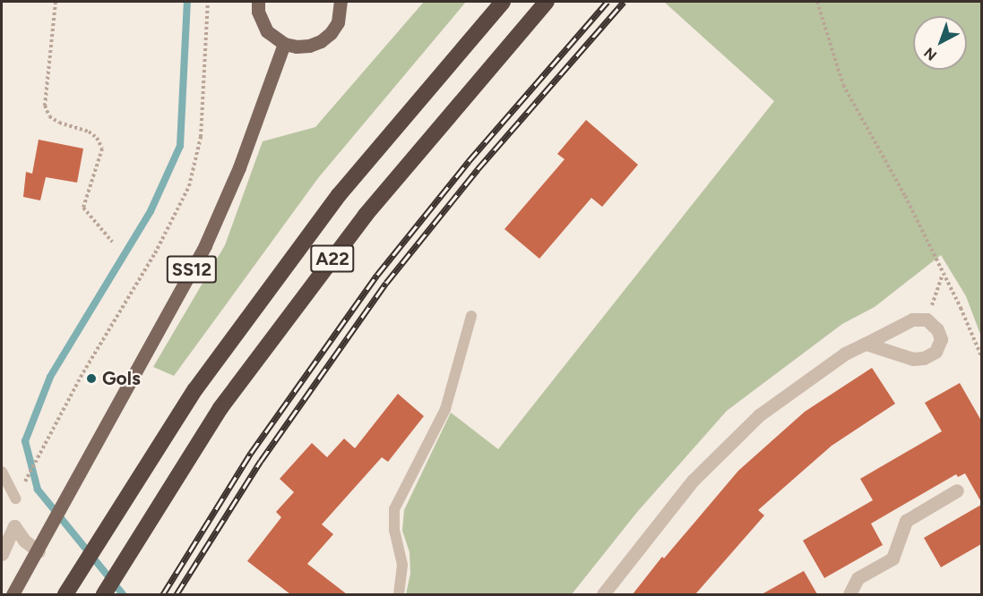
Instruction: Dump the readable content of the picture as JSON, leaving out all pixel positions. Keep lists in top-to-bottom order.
{
  "streets": {
    "highway": ["A22"],
    "main road": ["SS12"]
  },
  "places": ["Gols"],
  "north": "bottom left"
}
